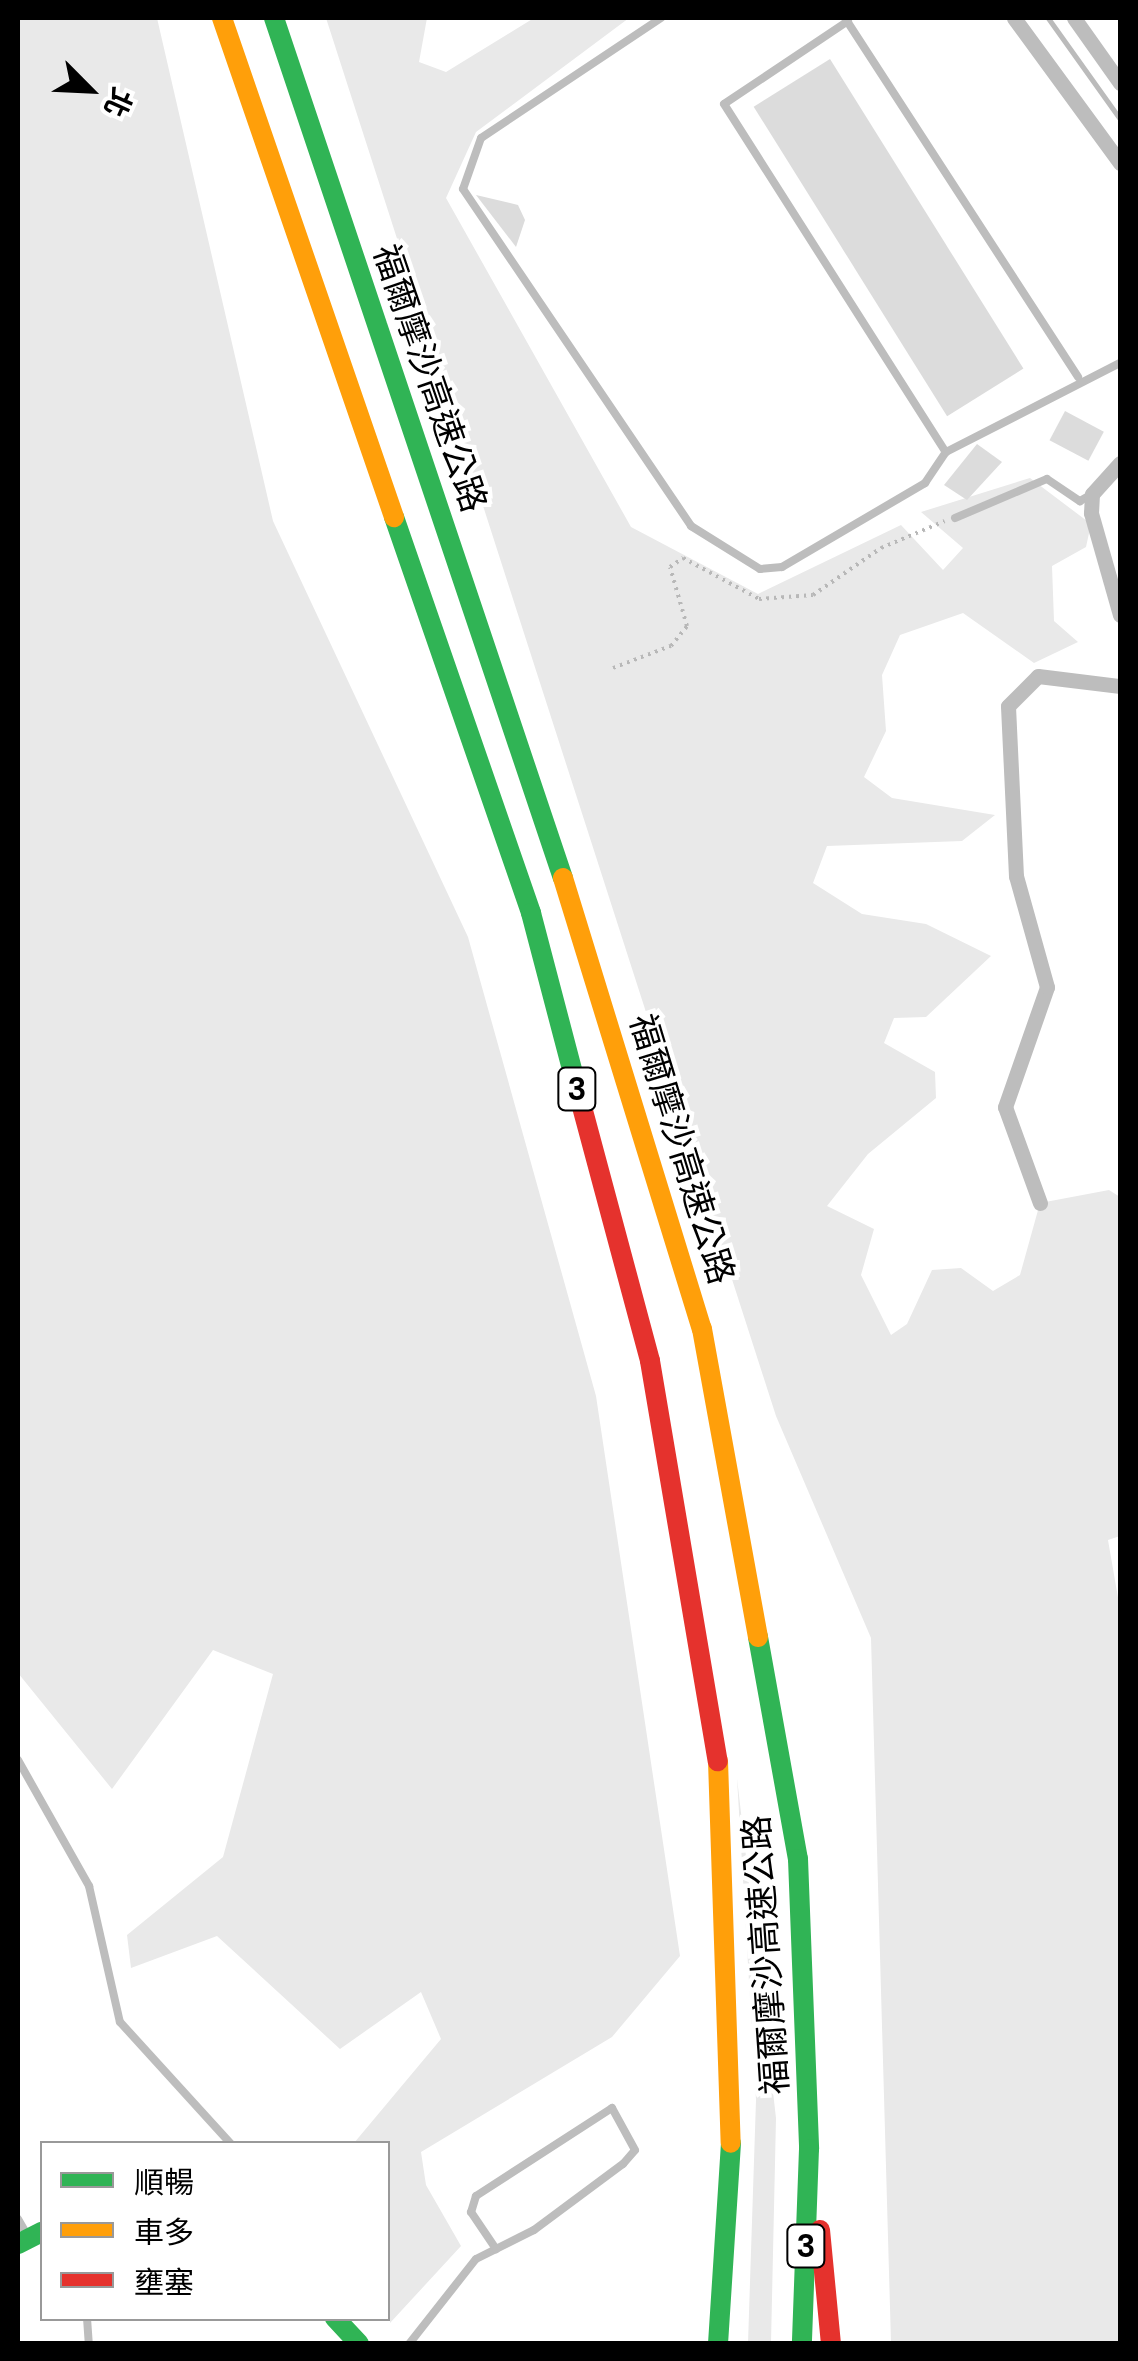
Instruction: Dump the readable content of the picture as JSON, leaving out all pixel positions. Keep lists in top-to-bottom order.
{
  "streets": {
    "main road": ["福爾摩沙高速公路", "3"]
  },
  "legend": ["順暢", "車多", "壅塞"],
  "north": "bottom right"
}
